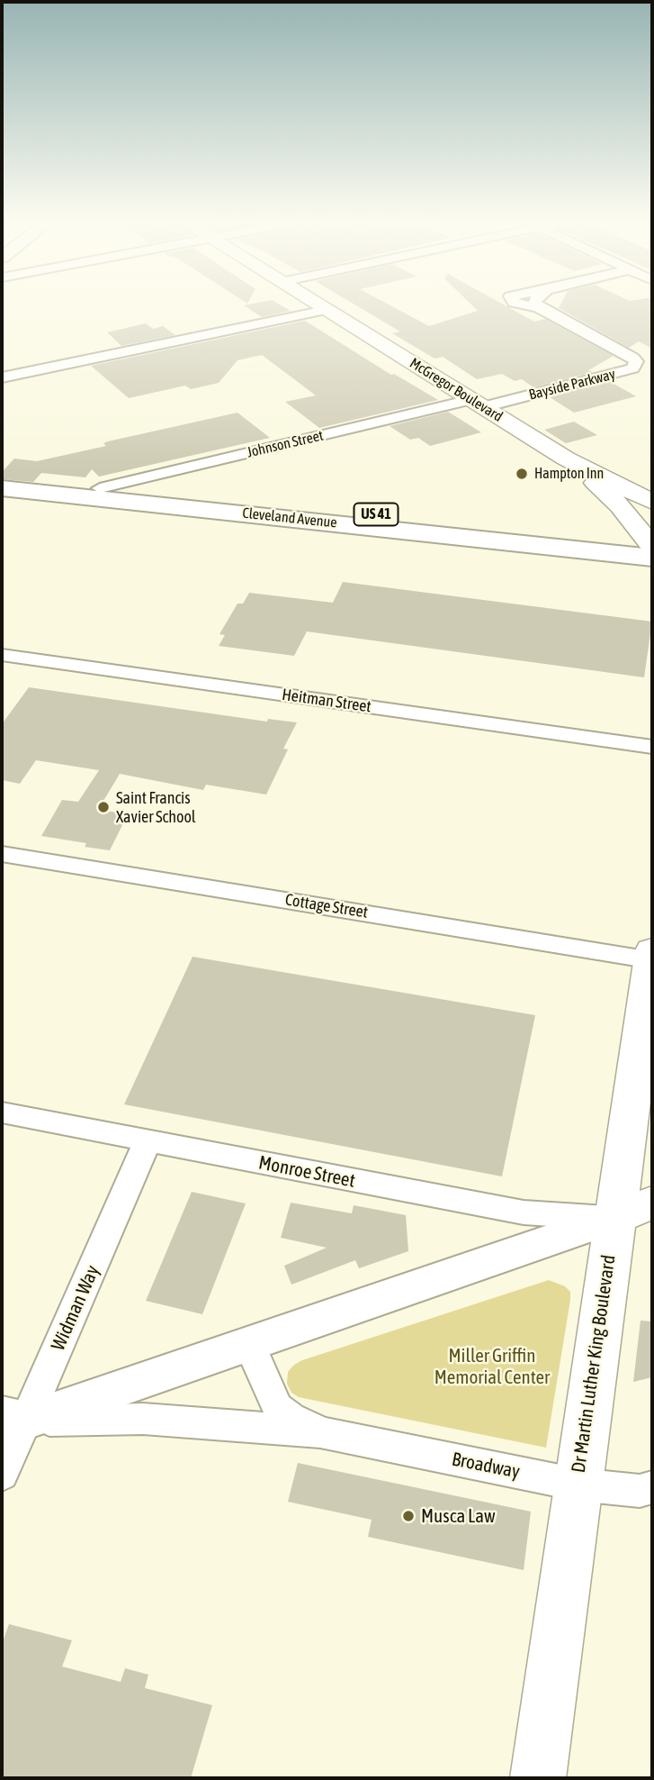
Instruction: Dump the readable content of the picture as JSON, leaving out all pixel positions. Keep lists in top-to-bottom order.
{
  "streets": {
    "main road": [
      "McGregor Boulevard",
      "US 41",
      "Cleveland Avenue",
      "Dr Martin Luther King Boulevard"
    ],
    "street": [
      "Bayside Parkway",
      "Johnson Street",
      "Heitman Street",
      "Cottage Street",
      "Monroe Street",
      "Widman Way",
      "Broadway"
    ]
  },
  "crossings": [
    ["Bayside Parkway", "McGregor Boulevard"],
    ["Bayside Parkway", "Johnson Street"],
    ["McGregor Boulevard", "Johnson Street"],
    ["McGregor Boulevard", "Cleveland Avenue"],
    ["Johnson Street", "Cleveland Avenue"],
    ["Cottage Street", "Dr Martin Luther King Boulevard"],
    ["Monroe Street", "Widman Way"],
    ["Monroe Street", "Dr Martin Luther King Boulevard"],
    ["Widman Way", "Broadway"],
    ["Dr Martin Luther King Boulevard", "Broadway"]
  ],
  "parks": ["Miller Griffin Memorial Center"],
  "places": ["Hampton Inn", "Saint Francis Xavier School", "Musca Law"]
}
